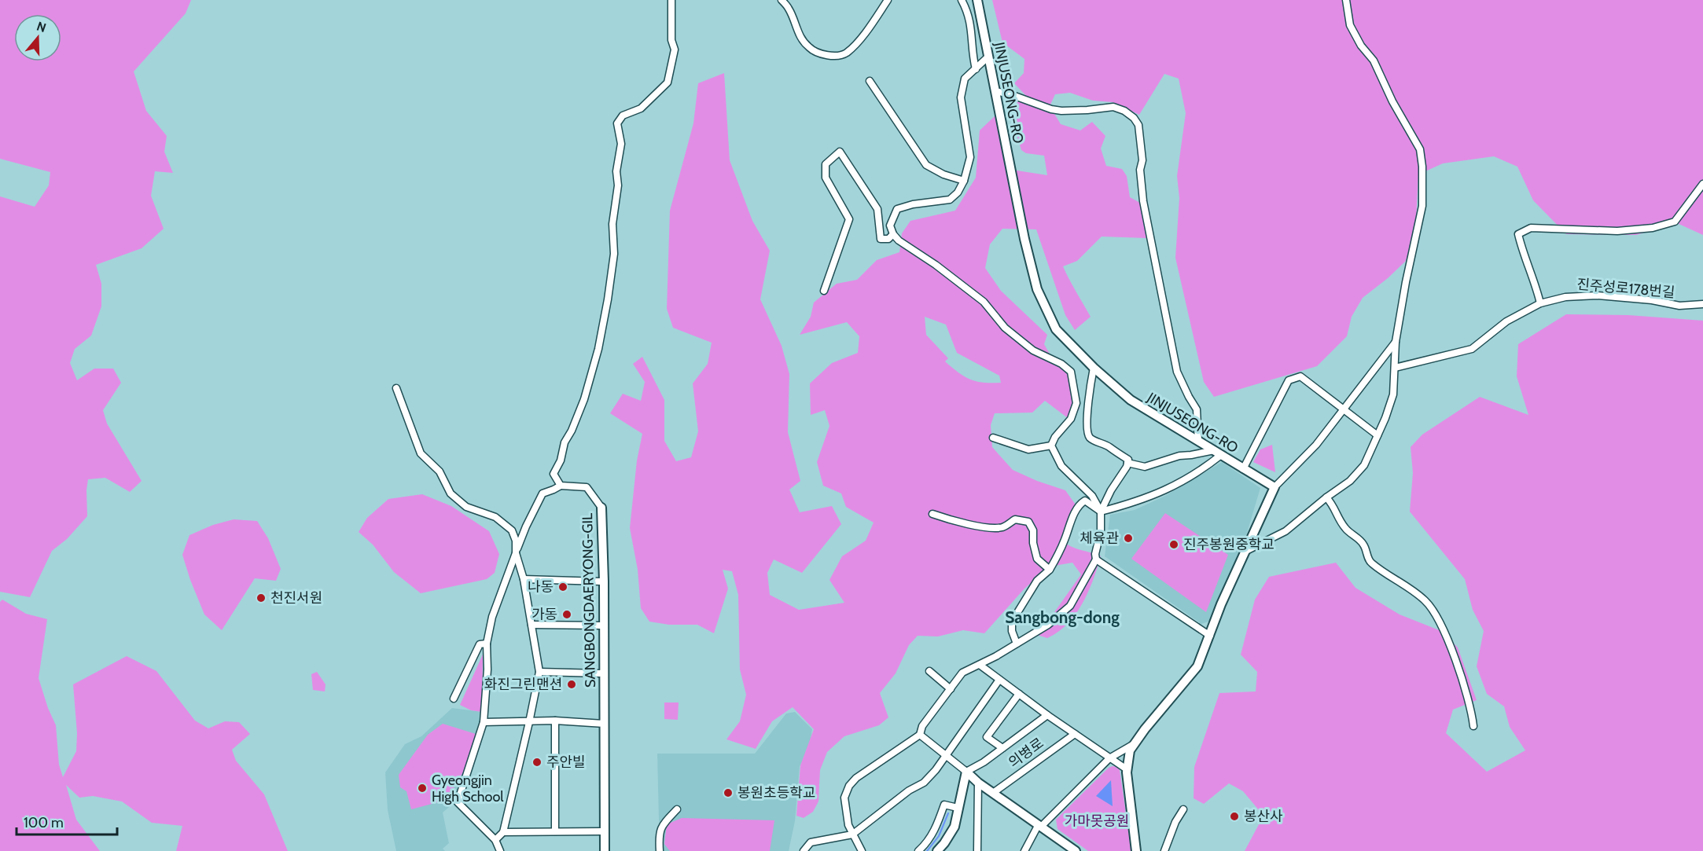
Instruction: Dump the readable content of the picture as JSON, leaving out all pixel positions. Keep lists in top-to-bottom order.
{
  "streets": {
    "main road": ["JINJUSEONG-RO", "SANGBONGDAERYONG-GIL"],
    "street": ["진주성로178번길", "의병로"]
  },
  "districts": ["Sangbong-dong"],
  "parks": ["가마못공원"],
  "places": [
    "체육관",
    "진주봉원중학교",
    "나동",
    "천진서원",
    "가동",
    "화진그린맨션",
    "주안빌",
    "Gyeongjin High School",
    "봉원초등학교",
    "봉산사"
  ],
  "scale_bar": "100 m",
  "north": "top"
}
